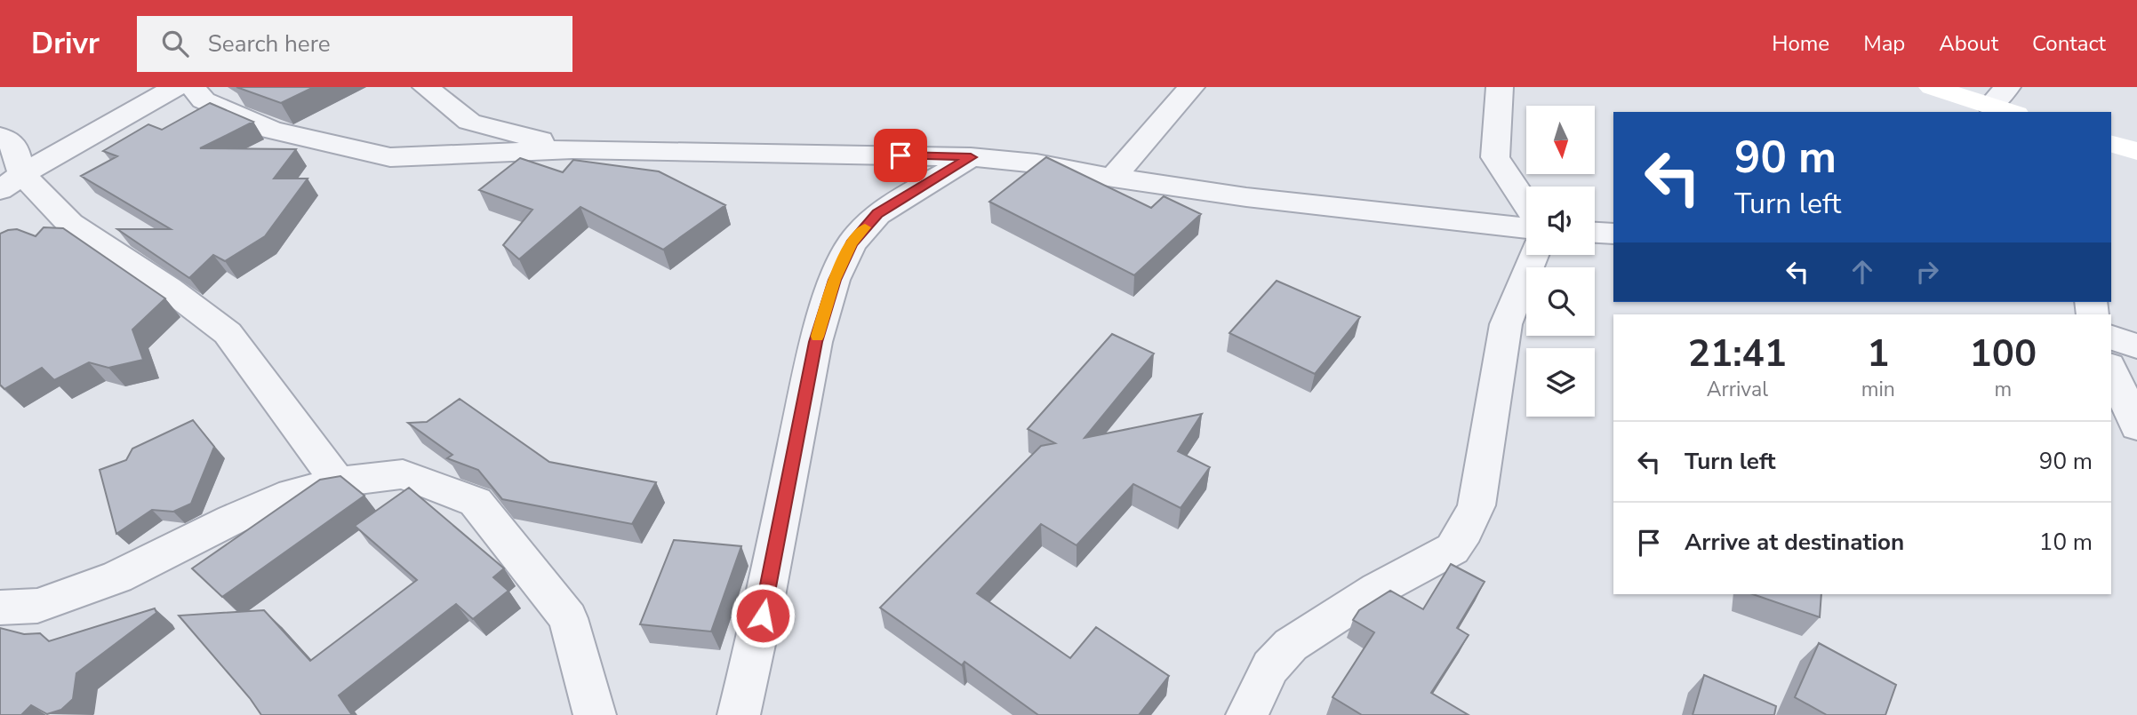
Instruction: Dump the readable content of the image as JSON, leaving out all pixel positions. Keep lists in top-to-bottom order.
{
  "north": "bottom",
  "page": {
    "header": "Drivr",
    "search": "Search here",
    "nav": [
      "Home",
      "Map",
      "About",
      "Contact"
    ],
    "turn": ["90 m", "Turn left"],
    "eta": [
      "21:41",
      "Arrival",
      "1",
      "min",
      "100",
      "m"
    ],
    "list": [
      {
        "name": "Turn left",
        "value": "90 m"
      },
      {
        "name": "Arrive at destination",
        "value": "10 m"
      }
    ]
  }
}
